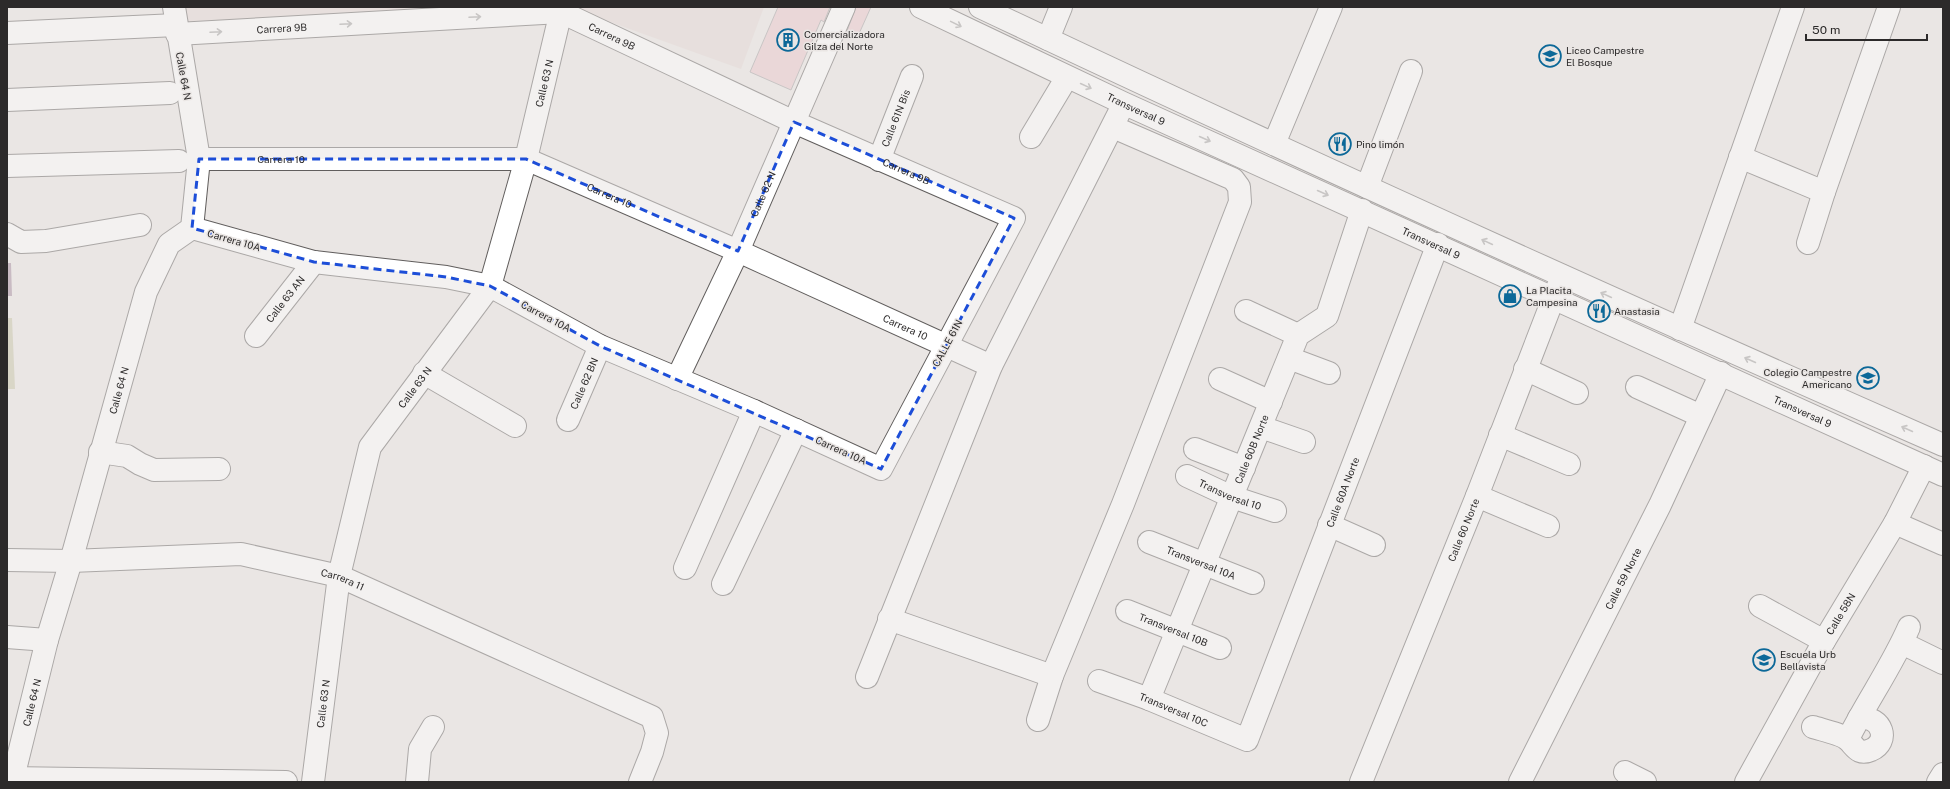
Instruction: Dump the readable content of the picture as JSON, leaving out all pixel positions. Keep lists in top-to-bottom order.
{
  "streets": {
    "street": [
      "Carrera 9B",
      "Calle 64 N",
      "Calle 63 N",
      "Transversal 9",
      "Calle 61N Bis",
      "Carrera 10",
      "Calle 62 N",
      "Carrera 10A",
      "Calle 63 AN",
      "CALLE 61N",
      "Calle 62 BN",
      "Calle 60B Norte",
      "Calle 60A Norte",
      "Transversal 10",
      "Calle 60 Norte",
      "Transversal 10A",
      "Calle 59 Norte",
      "Carrera 11",
      "Calle 58N",
      "Transversal 10B",
      "Transversal 10C"
    ]
  },
  "crossings": [
    ["Carrera 9B", "Calle 64 N"],
    ["Carrera 9B", "Calle 63 N"],
    ["Carrera 9B", "Calle 61N Bis"],
    ["Carrera 9B", "Calle 62 N"],
    ["Carrera 9B", "CALLE 61N"],
    ["Calle 64 N", "Carrera 10"],
    ["Calle 64 N", "Carrera 10A"],
    ["Calle 64 N", "Carrera 11"],
    ["Calle 63 N", "Carrera 10"],
    ["Calle 63 N", "Carrera 10A"],
    ["Calle 63 N", "Carrera 11"],
    ["Transversal 9", "Calle 60A Norte"],
    ["Transversal 9", "Calle 60 Norte"],
    ["Transversal 9", "Calle 59 Norte"],
    ["Transversal 9", "Calle 58N"],
    ["Carrera 10", "Calle 62 N"],
    ["Carrera 10", "CALLE 61N"],
    ["Calle 62 N", "Carrera 10A"],
    ["Carrera 10A", "Calle 63 AN"],
    ["Carrera 10A", "CALLE 61N"],
    ["Carrera 10A", "Calle 62 BN"],
    ["Calle 60B Norte", "Transversal 10"],
    ["Calle 60B Norte", "Transversal 10A"],
    ["Calle 60B Norte", "Transversal 10B"],
    ["Calle 60B Norte", "Transversal 10C"],
    ["Calle 60A Norte", "Transversal 10C"]
  ],
  "one_way": ["Carrera 9B"],
  "places": {
    "building": ["Comercializadora Gilza del Norte"],
    "school or university": ["Liceo Campestre El Bosque", "Colegio Campestre Americano", "Escuela Urb Bellavista"],
    "restaurant": ["Pino limón", "Anastasia"],
    "shop": ["La Placita Campesina"]
  },
  "scale_bar": "50 m"
}
